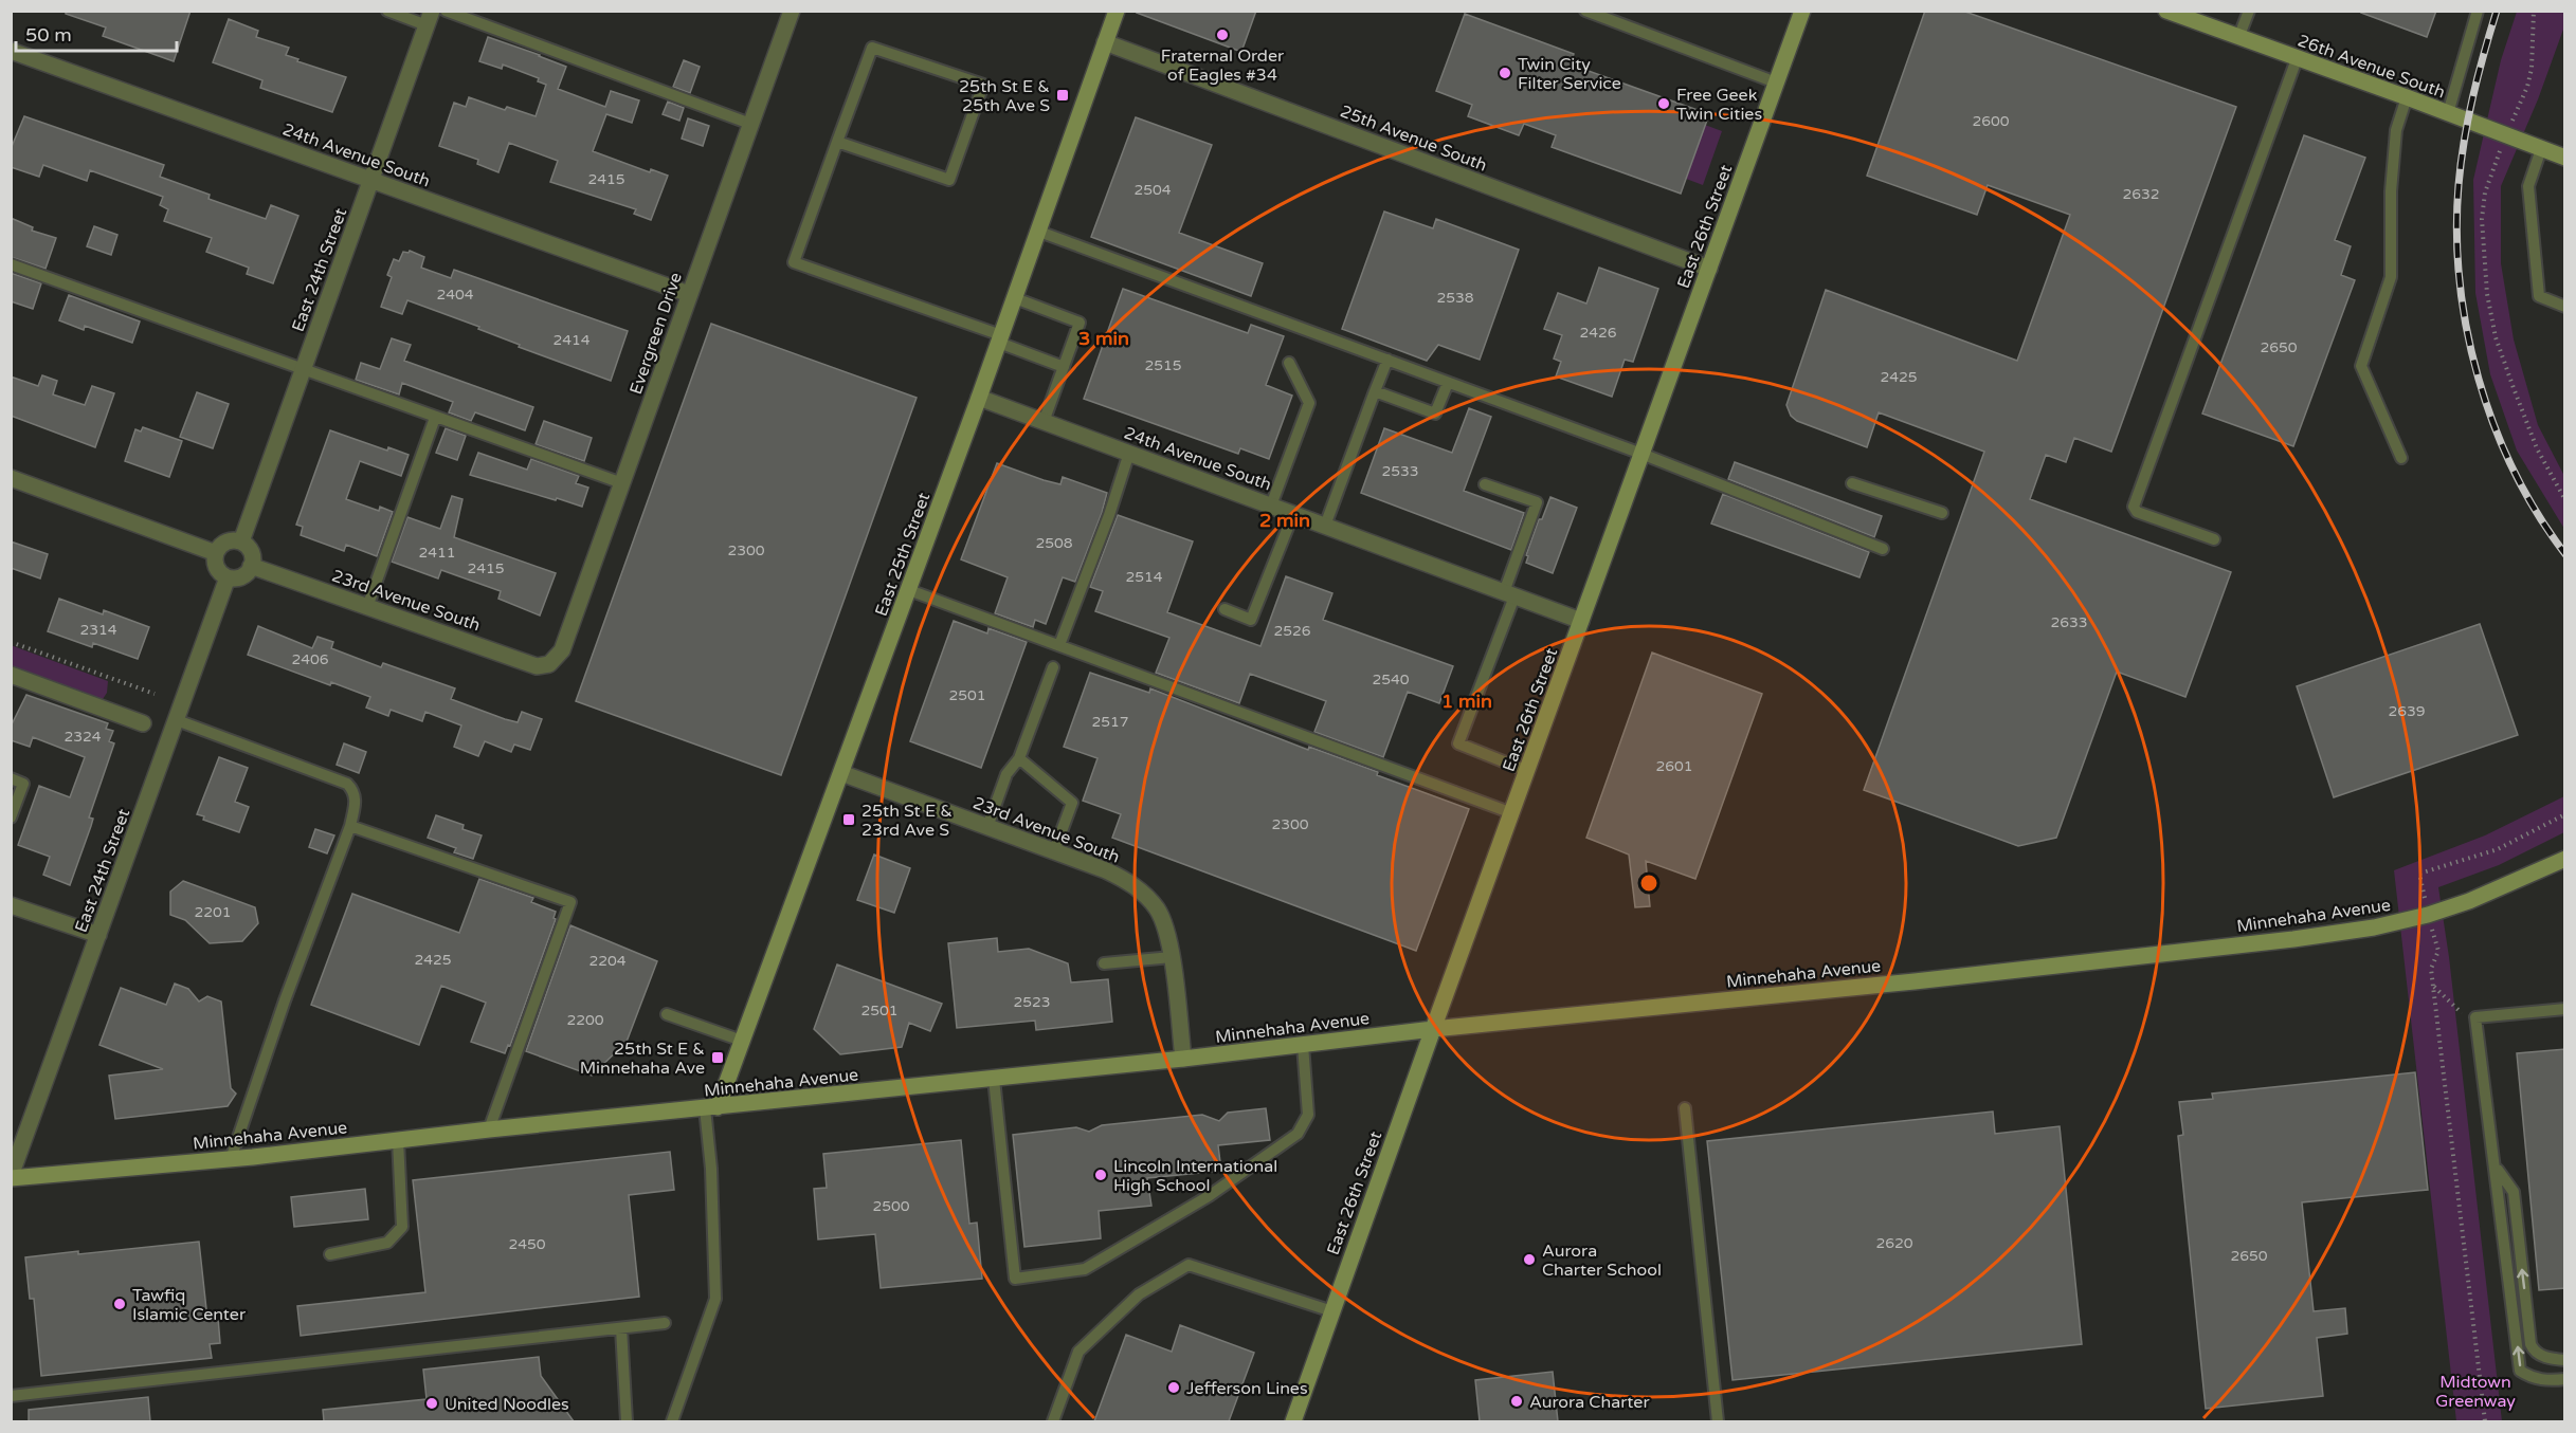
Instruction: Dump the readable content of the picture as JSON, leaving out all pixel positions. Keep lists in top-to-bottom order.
{
  "streets": {
    "street": [
      "26th Avenue South",
      "25th Avenue South",
      "24th Avenue South",
      "East 26th Street",
      "East 24th Street",
      "Evergreen Drive",
      "East 25th Street",
      "23rd Avenue South",
      "Minnehaha Avenue"
    ]
  },
  "crossings": [
    ["25th Avenue South", "East 26th Street"],
    ["25th Avenue South", "East 25th Street"],
    ["24th Avenue South", "East 26th Street"],
    ["24th Avenue South", "East 24th Street"],
    ["24th Avenue South", "Evergreen Drive"],
    ["24th Avenue South", "East 25th Street"],
    ["East 26th Street", "Minnehaha Avenue"],
    ["East 24th Street", "23rd Avenue South"],
    ["East 24th Street", "Minnehaha Avenue"],
    ["Evergreen Drive", "23rd Avenue South"],
    ["East 25th Street", "23rd Avenue South"],
    ["East 25th Street", "Minnehaha Avenue"],
    ["23rd Avenue South", "Minnehaha Avenue"]
  ],
  "parks": ["Midtown Greenway"],
  "places": {
    "other": [
      "Fraternal Order of Eagles #34",
      "Twin City Filter Service",
      "Free Geek Twin Cities",
      "Lincoln International High School",
      "Aurora Charter School",
      "Tawfiq Islamic Center",
      "Jefferson Lines",
      "Aurora Charter",
      "United Noodles"
    ],
    "transit": ["25th St E & 25th Ave S", "25th St E & 23rd Ave S", "25th St E & Minnehaha Ave"]
  },
  "house_numbers": [
    "2600",
    "2415",
    "2504",
    "2632",
    "2404",
    "2538",
    "2426",
    "2414",
    "2650",
    "2515",
    "2425",
    "2533",
    "2508",
    "2300",
    "2411",
    "2415",
    "2514",
    "2633",
    "2314",
    "2526",
    "2406",
    "2540",
    "2501",
    "2639",
    "2517",
    "2324",
    "2601",
    "2300",
    "2201",
    "2425",
    "2204",
    "2523",
    "2501",
    "2200",
    "2500",
    "2620",
    "2450",
    "2650"
  ],
  "scale_bar": "50 m",
  "rings": ["3 min", "2 min", "1 min"]
}
